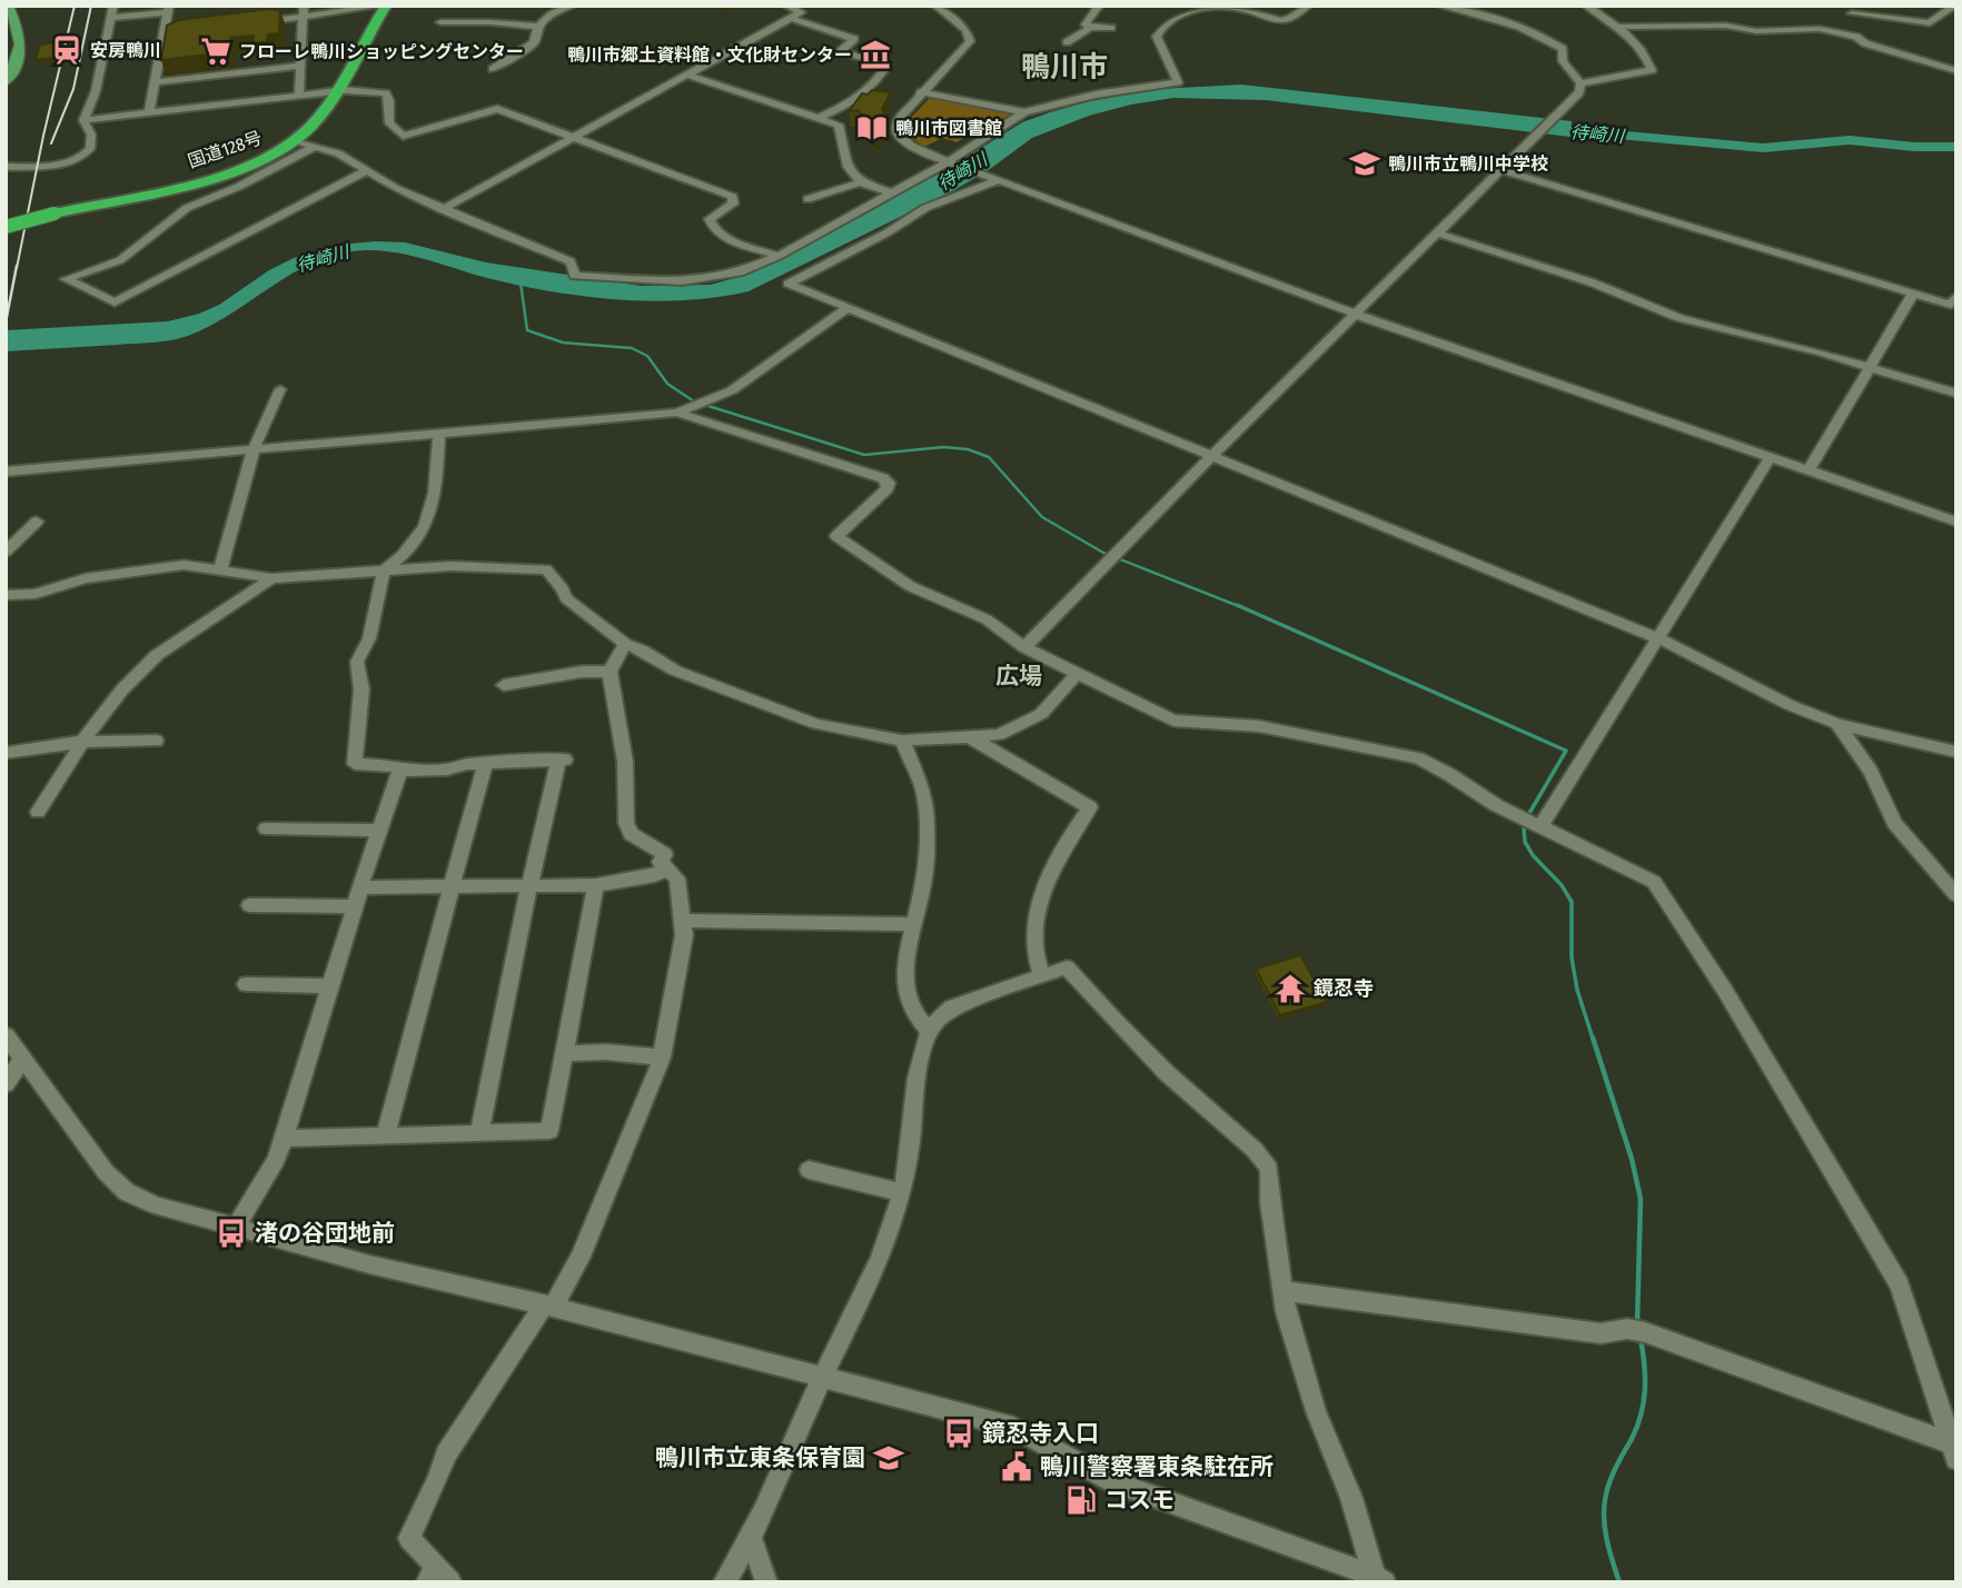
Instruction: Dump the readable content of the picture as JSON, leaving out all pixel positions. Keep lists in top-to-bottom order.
{
  "streets": {
    "highway": ["国道128号"]
  },
  "districts": ["鴨川市", "広場"],
  "water": ["待崎川"],
  "places": {
    "station": ["安房鴨川"],
    "supermarket": ["フローレ鴨川ショッピングセンター"],
    "museum": ["鴨川市郷土資料館・文化財センター"],
    "library": ["鴨川市図書館"],
    "school or university": ["鴨川市立鴨川中学校", "鴨川市立東条保育園"],
    "temple": ["鏡忍寺"],
    "bus stop": ["渚の谷団地前", "鏡忍寺入口"],
    "public building": ["鴨川警察署東条駐在所"],
    "fuel station": ["コスモ"]
  }
}
